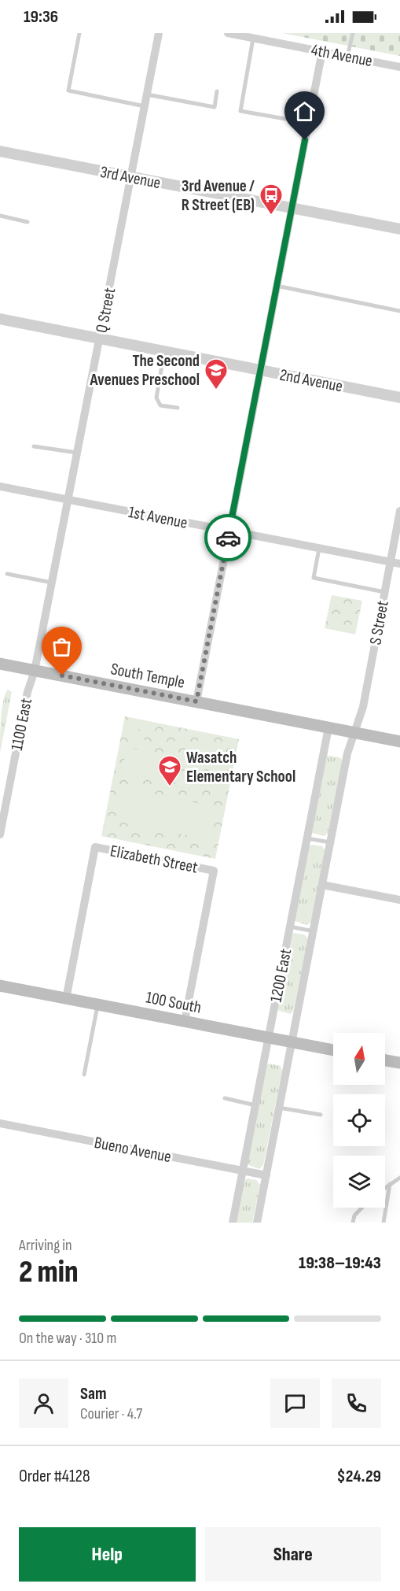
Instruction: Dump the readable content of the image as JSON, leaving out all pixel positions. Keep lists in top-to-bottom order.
{
  "streets": {
    "main road": ["South Temple", "100 South"],
    "street": [
      "4th Avenue",
      "3rd Avenue",
      "Q Street",
      "2nd Avenue",
      "1st Avenue",
      "S Street",
      "1100 East",
      "Elizabeth Street",
      "1200 East",
      "Bueno Avenue"
    ]
  },
  "crossings": [
    ["3rd Avenue", "Q Street"],
    ["Q Street", "2nd Avenue"],
    ["Q Street", "1st Avenue"],
    ["Q Street", "South Temple"],
    ["Q Street", "1100 East"],
    ["1st Avenue", "S Street"],
    ["S Street", "South Temple"],
    ["S Street", "1200 East"],
    ["South Temple", "1100 East"],
    ["South Temple", "1200 East"],
    ["Elizabeth Street", "100 South"],
    ["1200 East", "100 South"],
    ["1200 East", "Bueno Avenue"]
  ],
  "places": {
    "bus stop": ["3rd Avenue / R Street (EB)"],
    "school or university": ["The Second Avenues Preschool", "Wasatch Elementary School"]
  },
  "north": "top",
  "page": {
    "status": "19:36",
    "heading": ["2 min", "Arriving in", "19:38–19:43"],
    "panel": [
      "Sam",
      "Courier · 4.7",
      "Order #4128",
      "$24.29"
    ],
    "bar": "On the way · 310 m",
    "buttons": ["Help", "Share"]
  }
}
